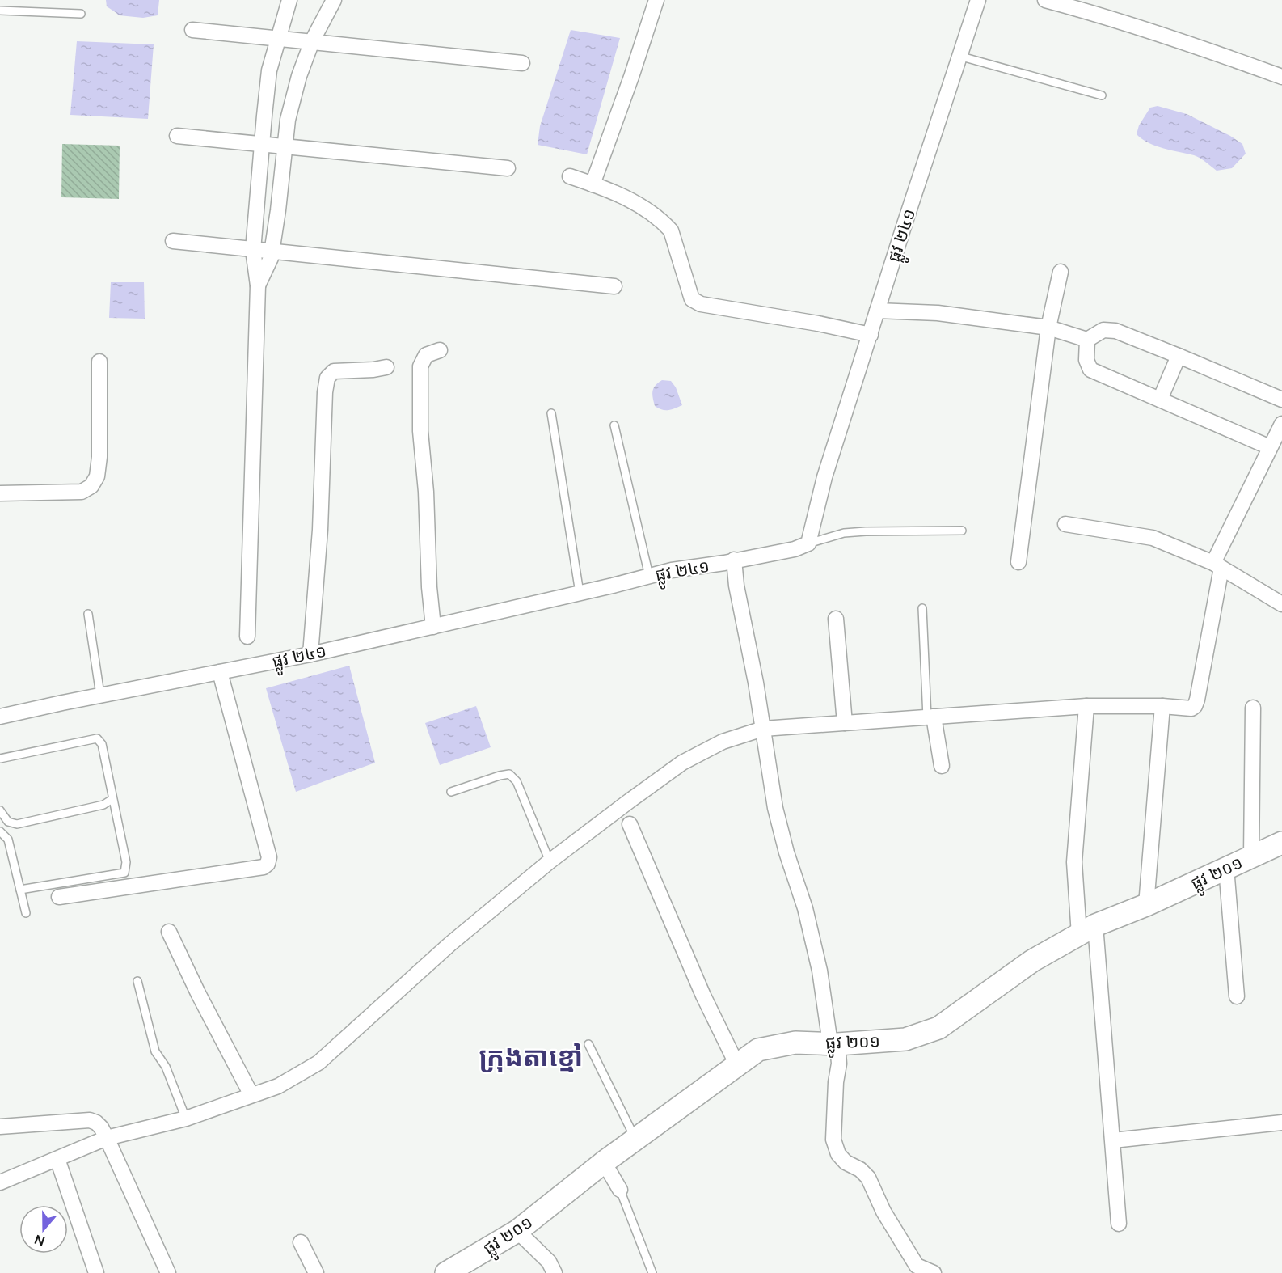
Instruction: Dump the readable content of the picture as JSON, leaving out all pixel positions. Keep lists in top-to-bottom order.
{
  "streets": {
    "street": ["ផ្លូវ ២៤១", "ផ្លូវ ២០១"]
  },
  "districts": ["ក្រុងតាខ្មៅ"],
  "north": "bottom"
}
